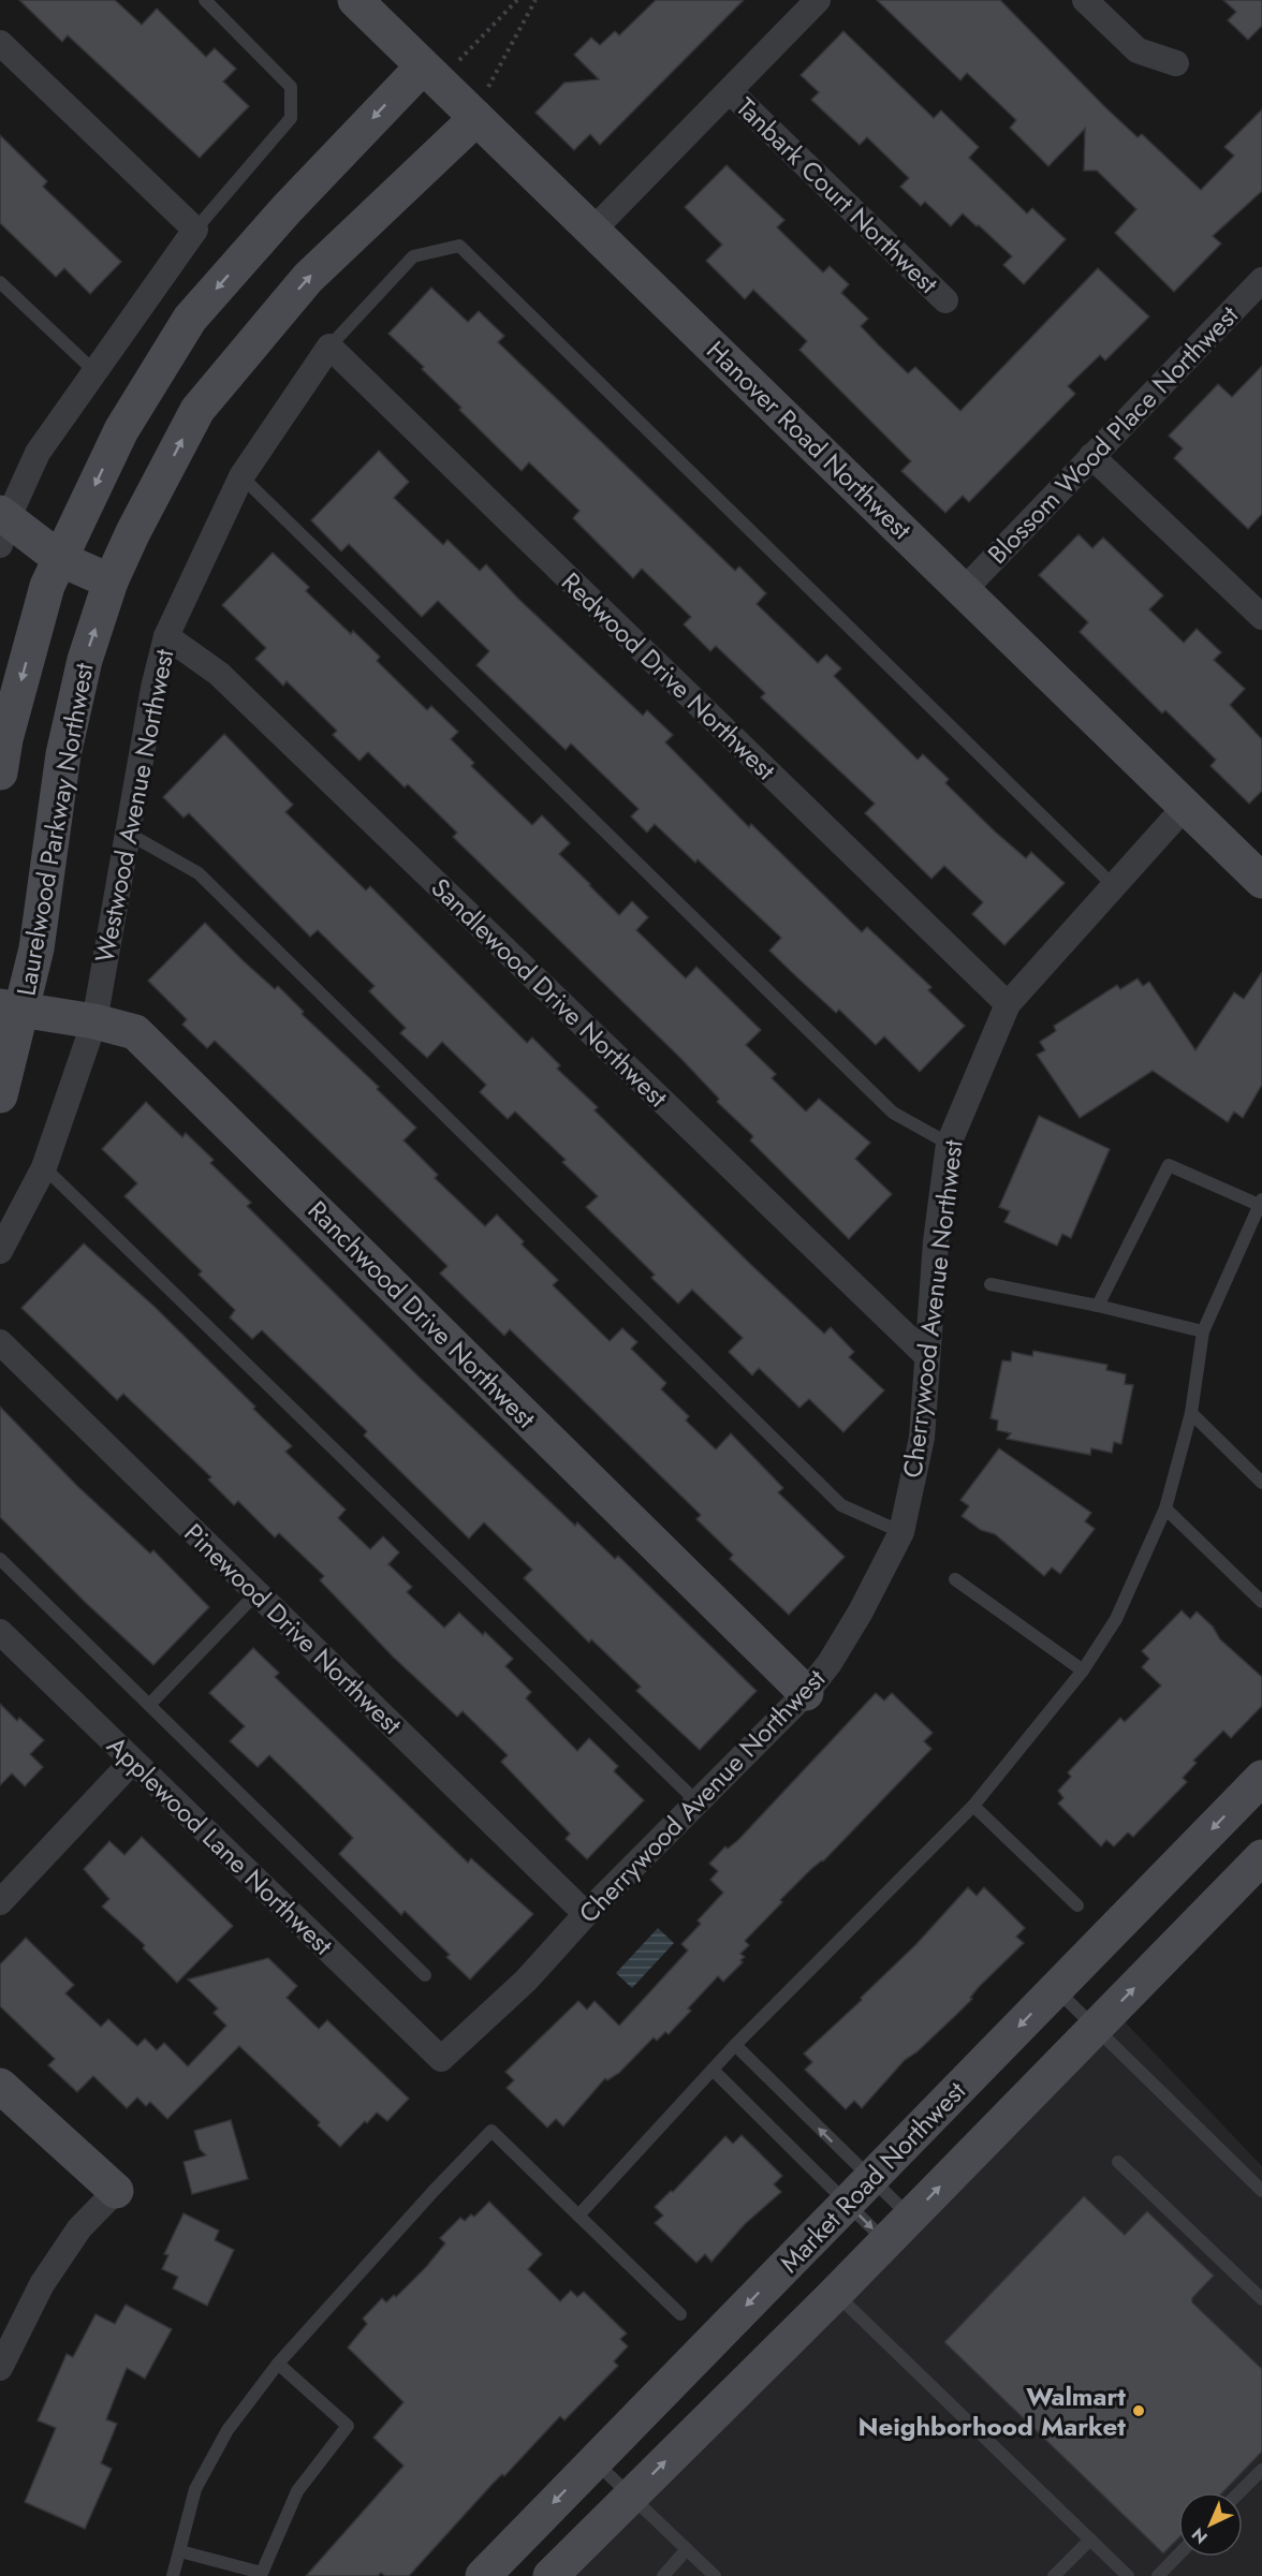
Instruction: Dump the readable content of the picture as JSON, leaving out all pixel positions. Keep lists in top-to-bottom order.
{
  "streets": {
    "street": [
      "Tanbark Court Northwest",
      "Blossom Wood Place Northwest",
      "Hanover Road Northwest",
      "Redwood Drive Northwest",
      "Westwood Avenue Northwest",
      "Laurelwood Parkway Northwest",
      "Sandlewood Drive Northwest",
      "Cherrywood Avenue Northwest",
      "Ranchwood Drive Northwest",
      "Pinewood Drive Northwest",
      "Applewood Lane Northwest",
      "Market Road Northwest"
    ]
  },
  "crossings": [
    ["Blossom Wood Place Northwest", "Hanover Road Northwest"],
    ["Hanover Road Northwest", "Laurelwood Parkway Northwest"],
    ["Hanover Road Northwest", "Cherrywood Avenue Northwest"],
    ["Redwood Drive Northwest", "Westwood Avenue Northwest"],
    ["Redwood Drive Northwest", "Cherrywood Avenue Northwest"],
    ["Westwood Avenue Northwest", "Sandlewood Drive Northwest"],
    ["Westwood Avenue Northwest", "Ranchwood Drive Northwest"],
    ["Laurelwood Parkway Northwest", "Ranchwood Drive Northwest"],
    ["Sandlewood Drive Northwest", "Cherrywood Avenue Northwest"],
    ["Cherrywood Avenue Northwest", "Ranchwood Drive Northwest"],
    ["Cherrywood Avenue Northwest", "Pinewood Drive Northwest"],
    ["Cherrywood Avenue Northwest", "Applewood Lane Northwest"]
  ],
  "places": ["Walmart Neighborhood Market"],
  "north": "bottom left"
}
